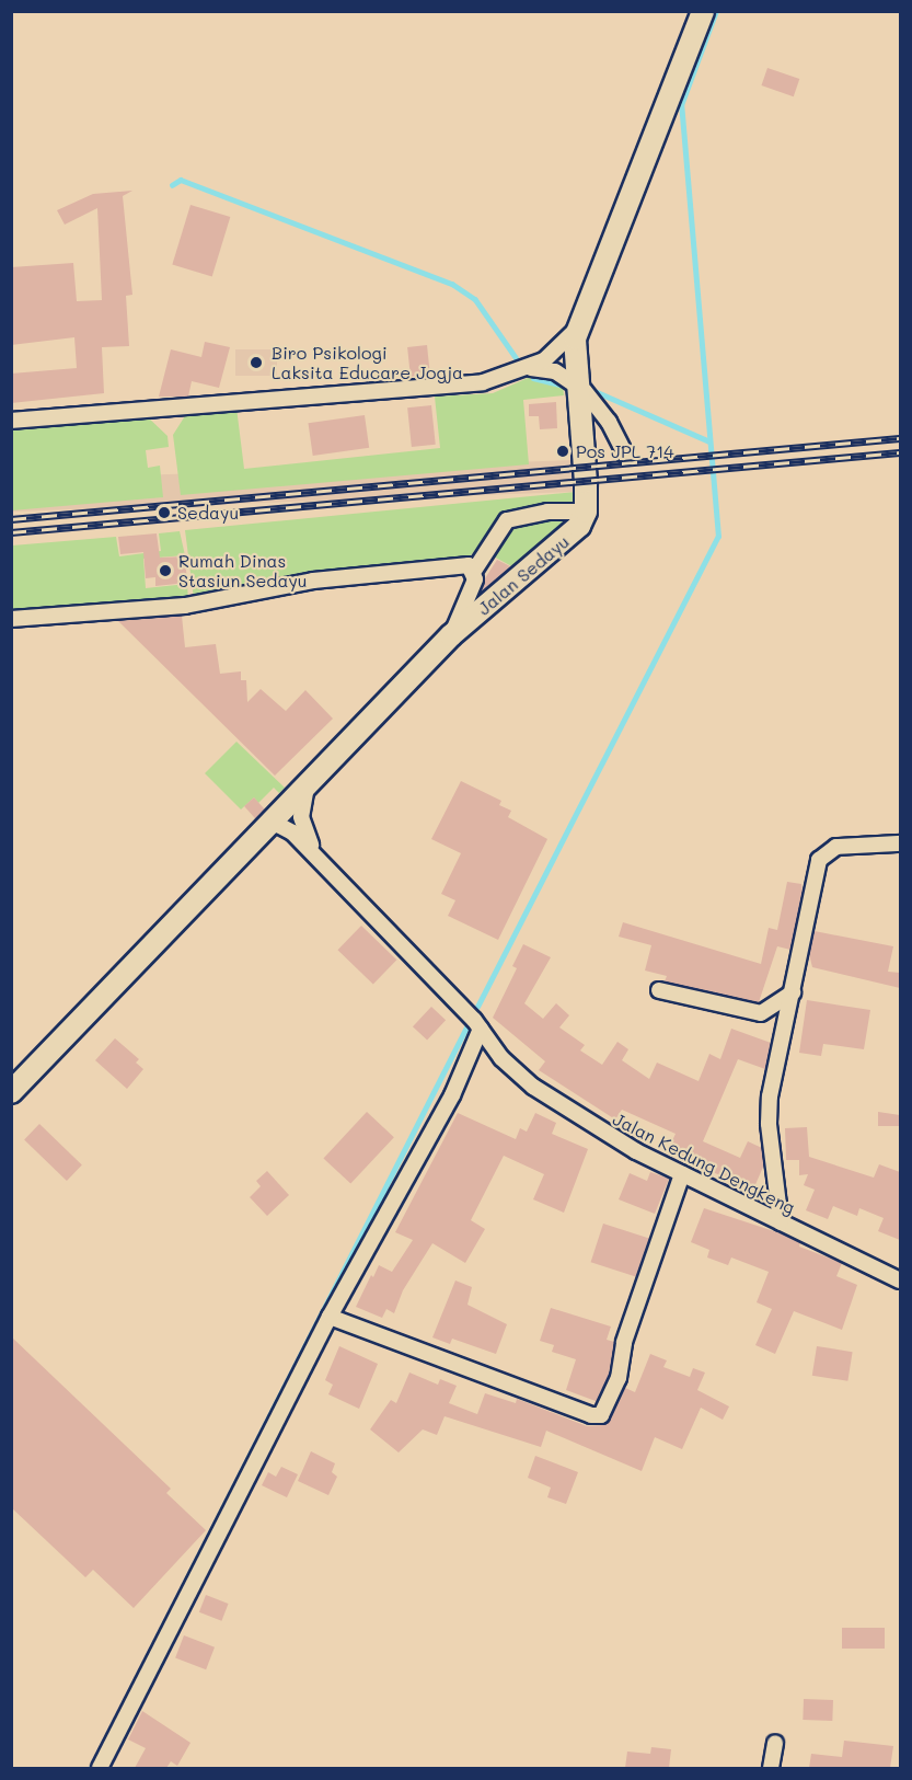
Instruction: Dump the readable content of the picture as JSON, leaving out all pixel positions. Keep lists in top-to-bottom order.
{
  "streets": {
    "street": ["Jalan Sedayu", "Jalan Kedung Dengkeng"]
  },
  "crossings": [
    ["Jalan Sedayu", "Jalan Kedung Dengkeng"]
  ],
  "places": [
    "Biro Psikologi Laksita Educare Jogja",
    "Pos JPL 714",
    "Sedayu",
    "Rumah Dinas Stasiun Sedayu"
  ]
}
